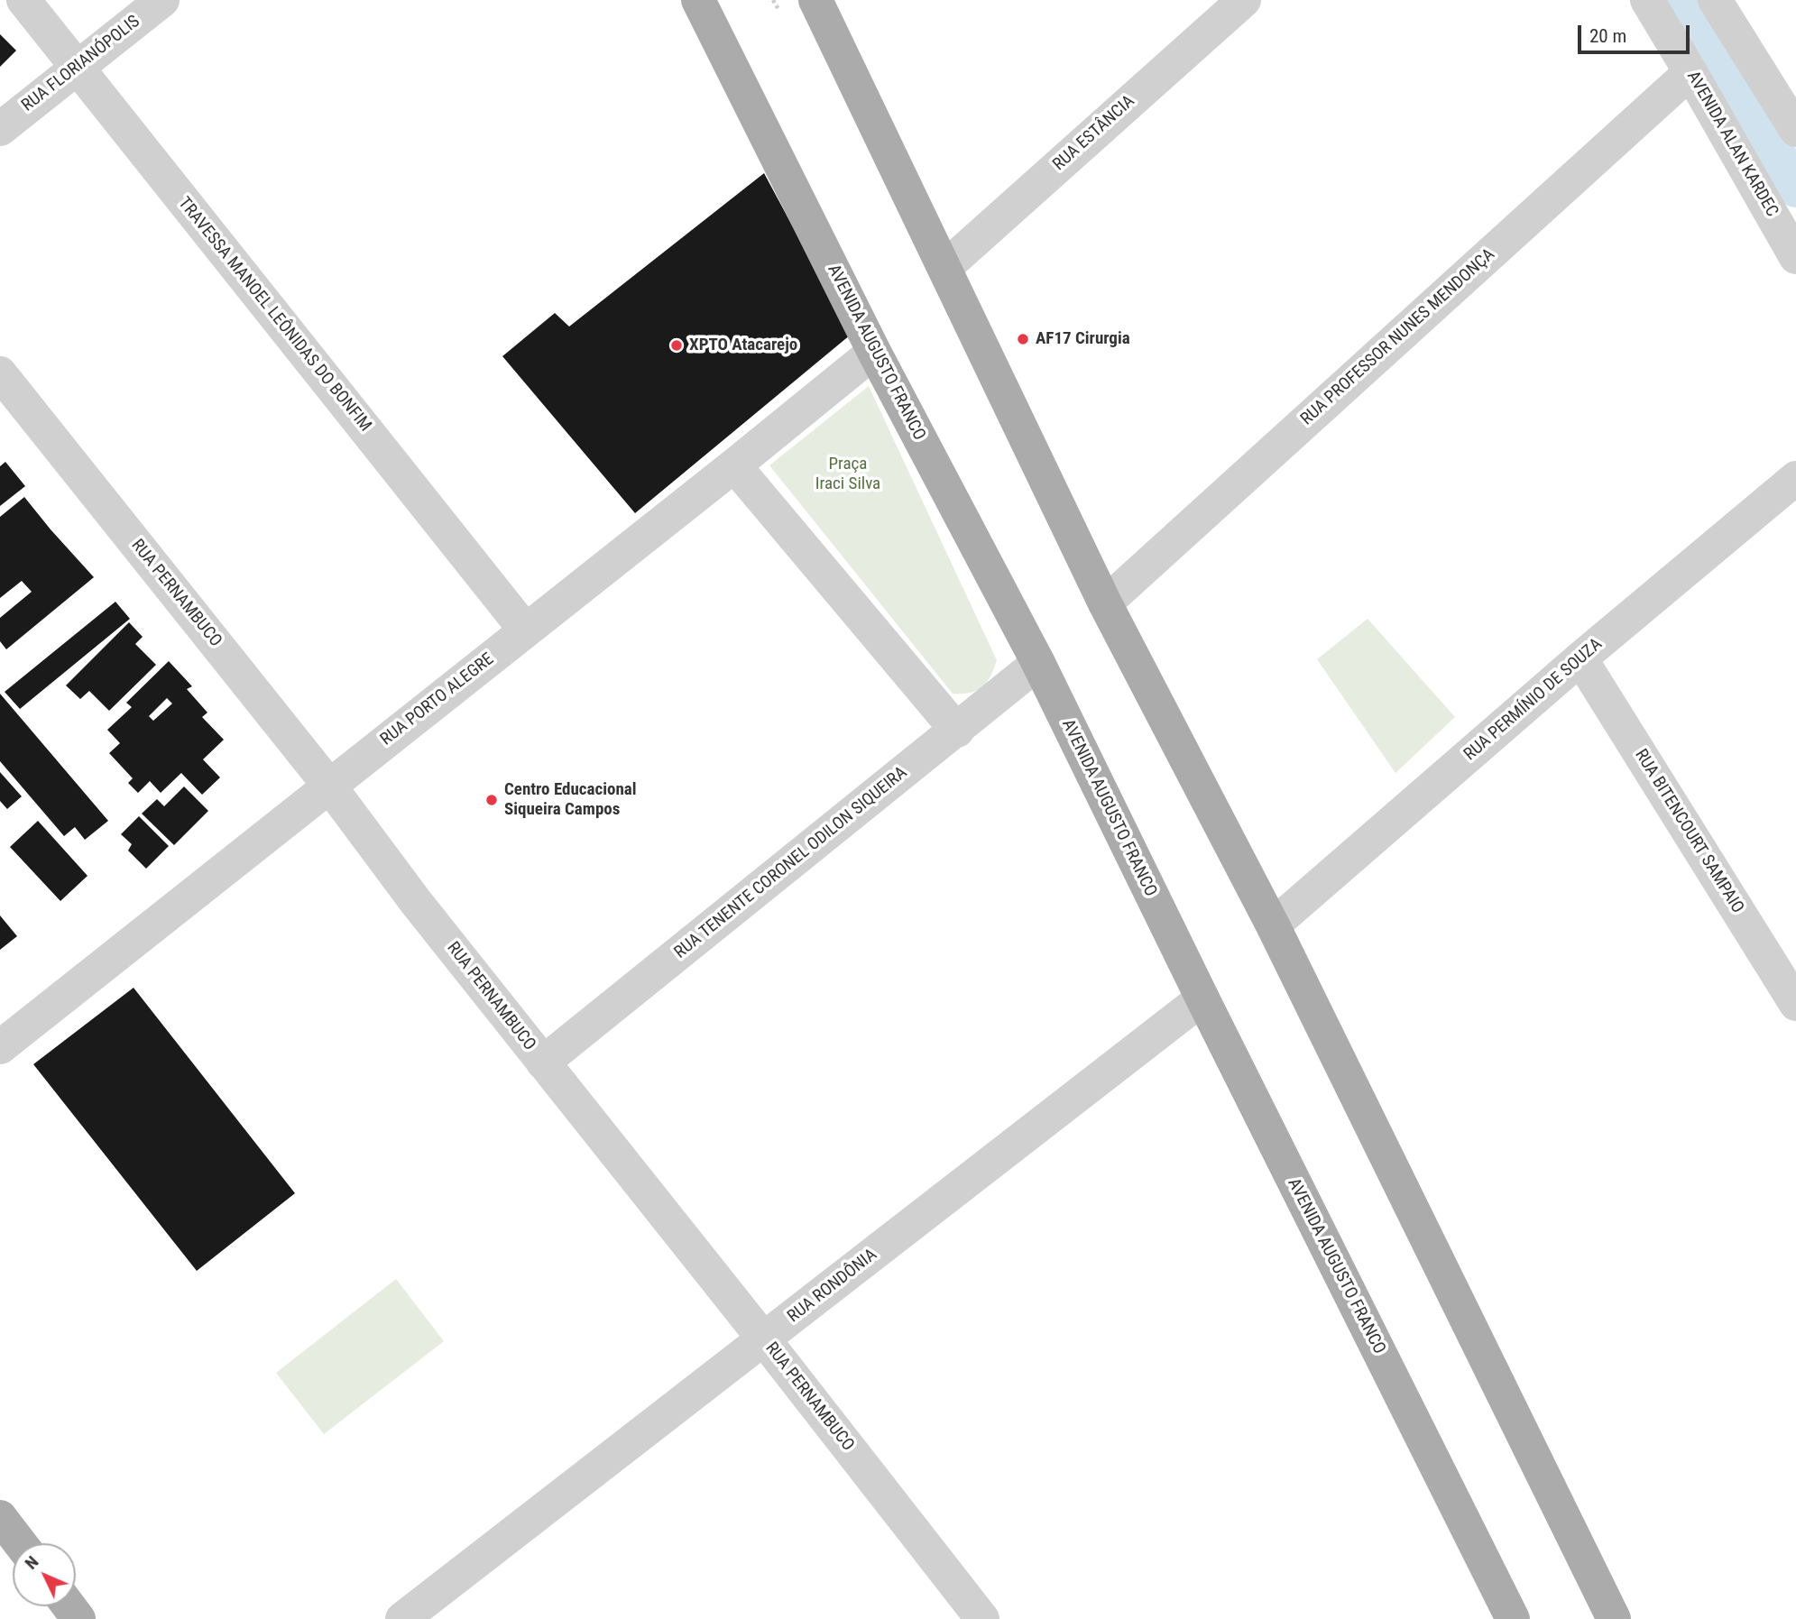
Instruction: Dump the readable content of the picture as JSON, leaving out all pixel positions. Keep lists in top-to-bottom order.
{
  "streets": {
    "main road": ["AVENIDA AUGUSTO FRANCO"],
    "street": [
      "RUA FLORIANÓPOLIS",
      "RUA ESTÂNCIA",
      "AVENIDA ALAN KARDEC",
      "TRAVESSA MANOEL LEÔNIDAS DO BONFIM",
      "RUA PROFESSOR NUNES MENDONÇA",
      "RUA PERNAMBUCO",
      "RUA PORTO ALEGRE",
      "RUA PERMÍNIO DE SOUZA",
      "RUA BITENCOURT SAMPAIO",
      "RUA TENENTE CORONEL ODILON SIQUEIRA",
      "RUA RONDÔNIA"
    ]
  },
  "crossings": [
    ["RUA FLORIANÓPOLIS", "TRAVESSA MANOEL LEÔNIDAS DO BONFIM"],
    ["AVENIDA ALAN KARDEC", "RUA PROFESSOR NUNES MENDONÇA"],
    ["TRAVESSA MANOEL LEÔNIDAS DO BONFIM", "RUA PORTO ALEGRE"],
    ["AVENIDA AUGUSTO FRANCO", "RUA PORTO ALEGRE"],
    ["AVENIDA AUGUSTO FRANCO", "RUA TENENTE CORONEL ODILON SIQUEIRA"],
    ["AVENIDA AUGUSTO FRANCO", "RUA RONDÔNIA"],
    ["RUA PERNAMBUCO", "RUA PORTO ALEGRE"],
    ["RUA PERNAMBUCO", "RUA TENENTE CORONEL ODILON SIQUEIRA"],
    ["RUA PERNAMBUCO", "RUA RONDÔNIA"],
    ["RUA PERMÍNIO DE SOUZA", "RUA BITENCOURT SAMPAIO"]
  ],
  "parks": ["Praça Iraci Silva"],
  "places": ["AF17 Cirurgia", "XPTO Atacarejo", "Centro Educacional Siqueira Campos"],
  "scale_bar": "20 m",
  "north": "top left"
}
